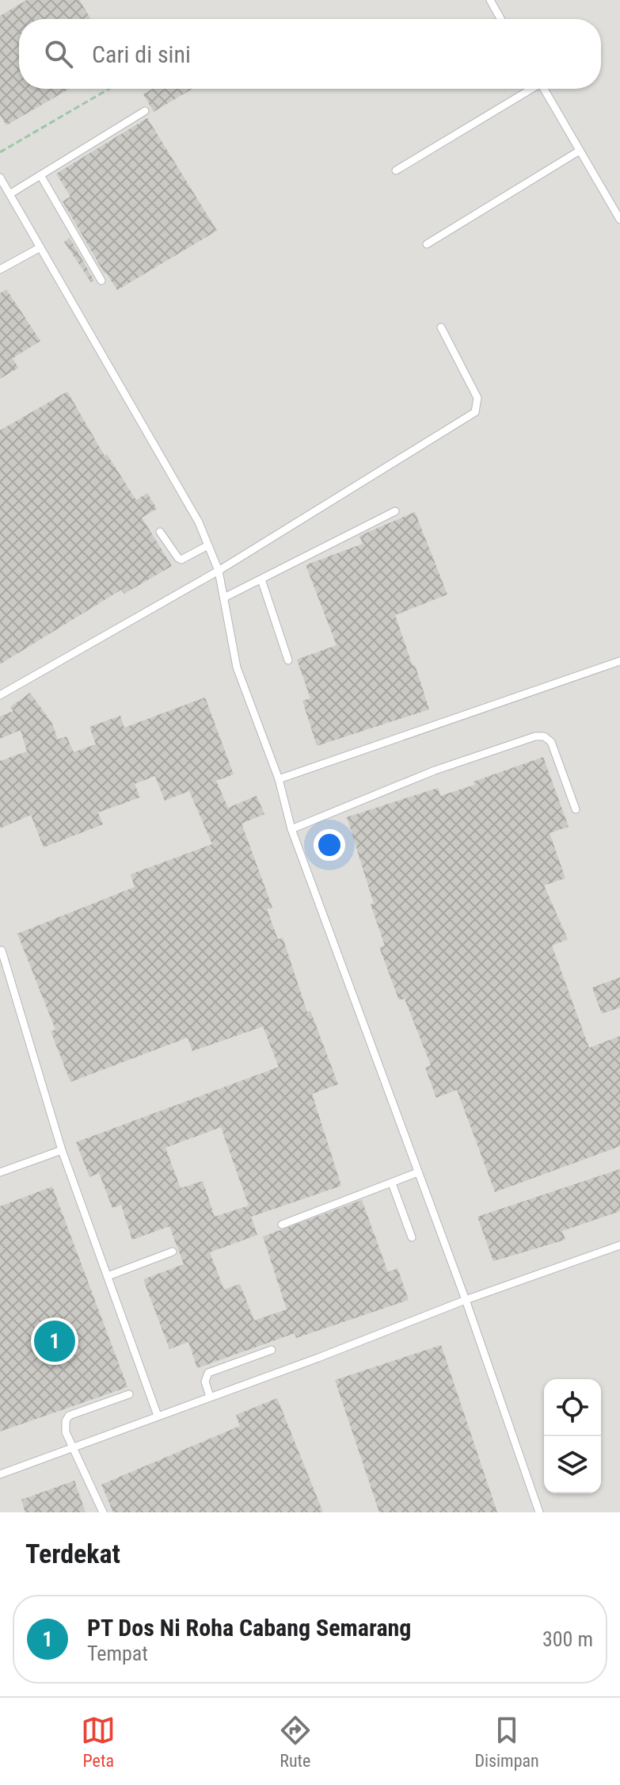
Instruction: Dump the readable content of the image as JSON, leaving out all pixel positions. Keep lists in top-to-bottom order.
{
  "page": {
    "search": "Cari di sini",
    "pins": "1",
    "heading": "Terdekat",
    "list": [
      {
        "mark": "1",
        "name": "PT Dos Ni Roha Cabang Semarang",
        "note": "Tempat",
        "value": "300 m"
      }
    ],
    "nav": ["Peta", "Rute", "Disimpan"]
  }
}
